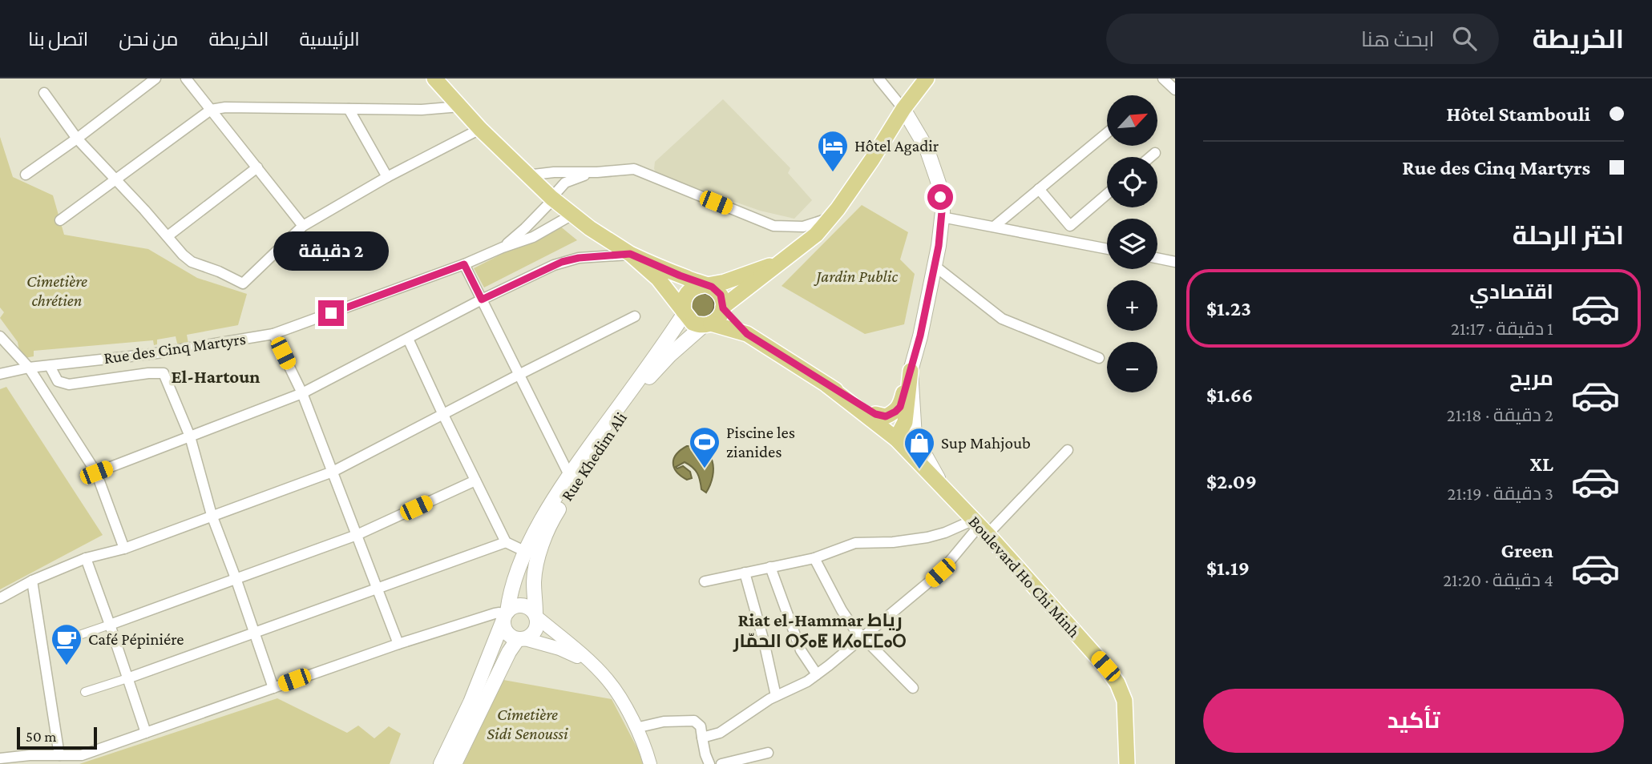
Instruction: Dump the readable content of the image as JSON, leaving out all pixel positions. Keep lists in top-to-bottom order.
{
  "streets": {
    "main road": ["Rue Khedim Ali", "Boulevard Ho Chi Minh"],
    "street": ["Rue des Cinq Martyrs"]
  },
  "districts": ["El-Hartoun", "Riat el-Hammar رياط الحمّار ⵔⵢⴰⵟ ⵍⵃⴰⵎⵎⴰⵔ"],
  "parks": ["Jardin Public", "Cimetière chrétien", "Cimetière Sidi Senoussi"],
  "places": {
    "hotel": ["Hôtel Agadir"],
    "sports": ["Piscine les zianides"],
    "shop": ["Sup Mahjoub"],
    "cafe": ["Café Pépiniére"]
  },
  "scale_bar": "50 m",
  "north": "top right",
  "page": {
    "header": "الخريطة",
    "search": "ابحث هنا",
    "nav": [
      "الرئيسية",
      "الخريطة",
      "من نحن",
      "اتصل بنا"
    ],
    "banner": ["Hôtel Stambouli", "Rue des Cinq Martyrs"],
    "map_buttons": ["+", "−"],
    "heading": "اختر الرحلة",
    "bubble": "2 دقيقة",
    "list": [
      {
        "name": "اقتصادي",
        "note": "1 دقيقة · 21:17",
        "value": "$1.23"
      },
      {
        "name": "مريح",
        "note": "2 دقيقة · 21:18",
        "value": "$1.66"
      },
      {
        "name": "XL",
        "note": "3 دقيقة · 21:19",
        "value": "$2.09"
      },
      {
        "name": "Green",
        "note": "4 دقيقة · 21:20",
        "value": "$1.19"
      }
    ],
    "buttons": "تأكيد",
    "scale": "50 m"
  }
}
